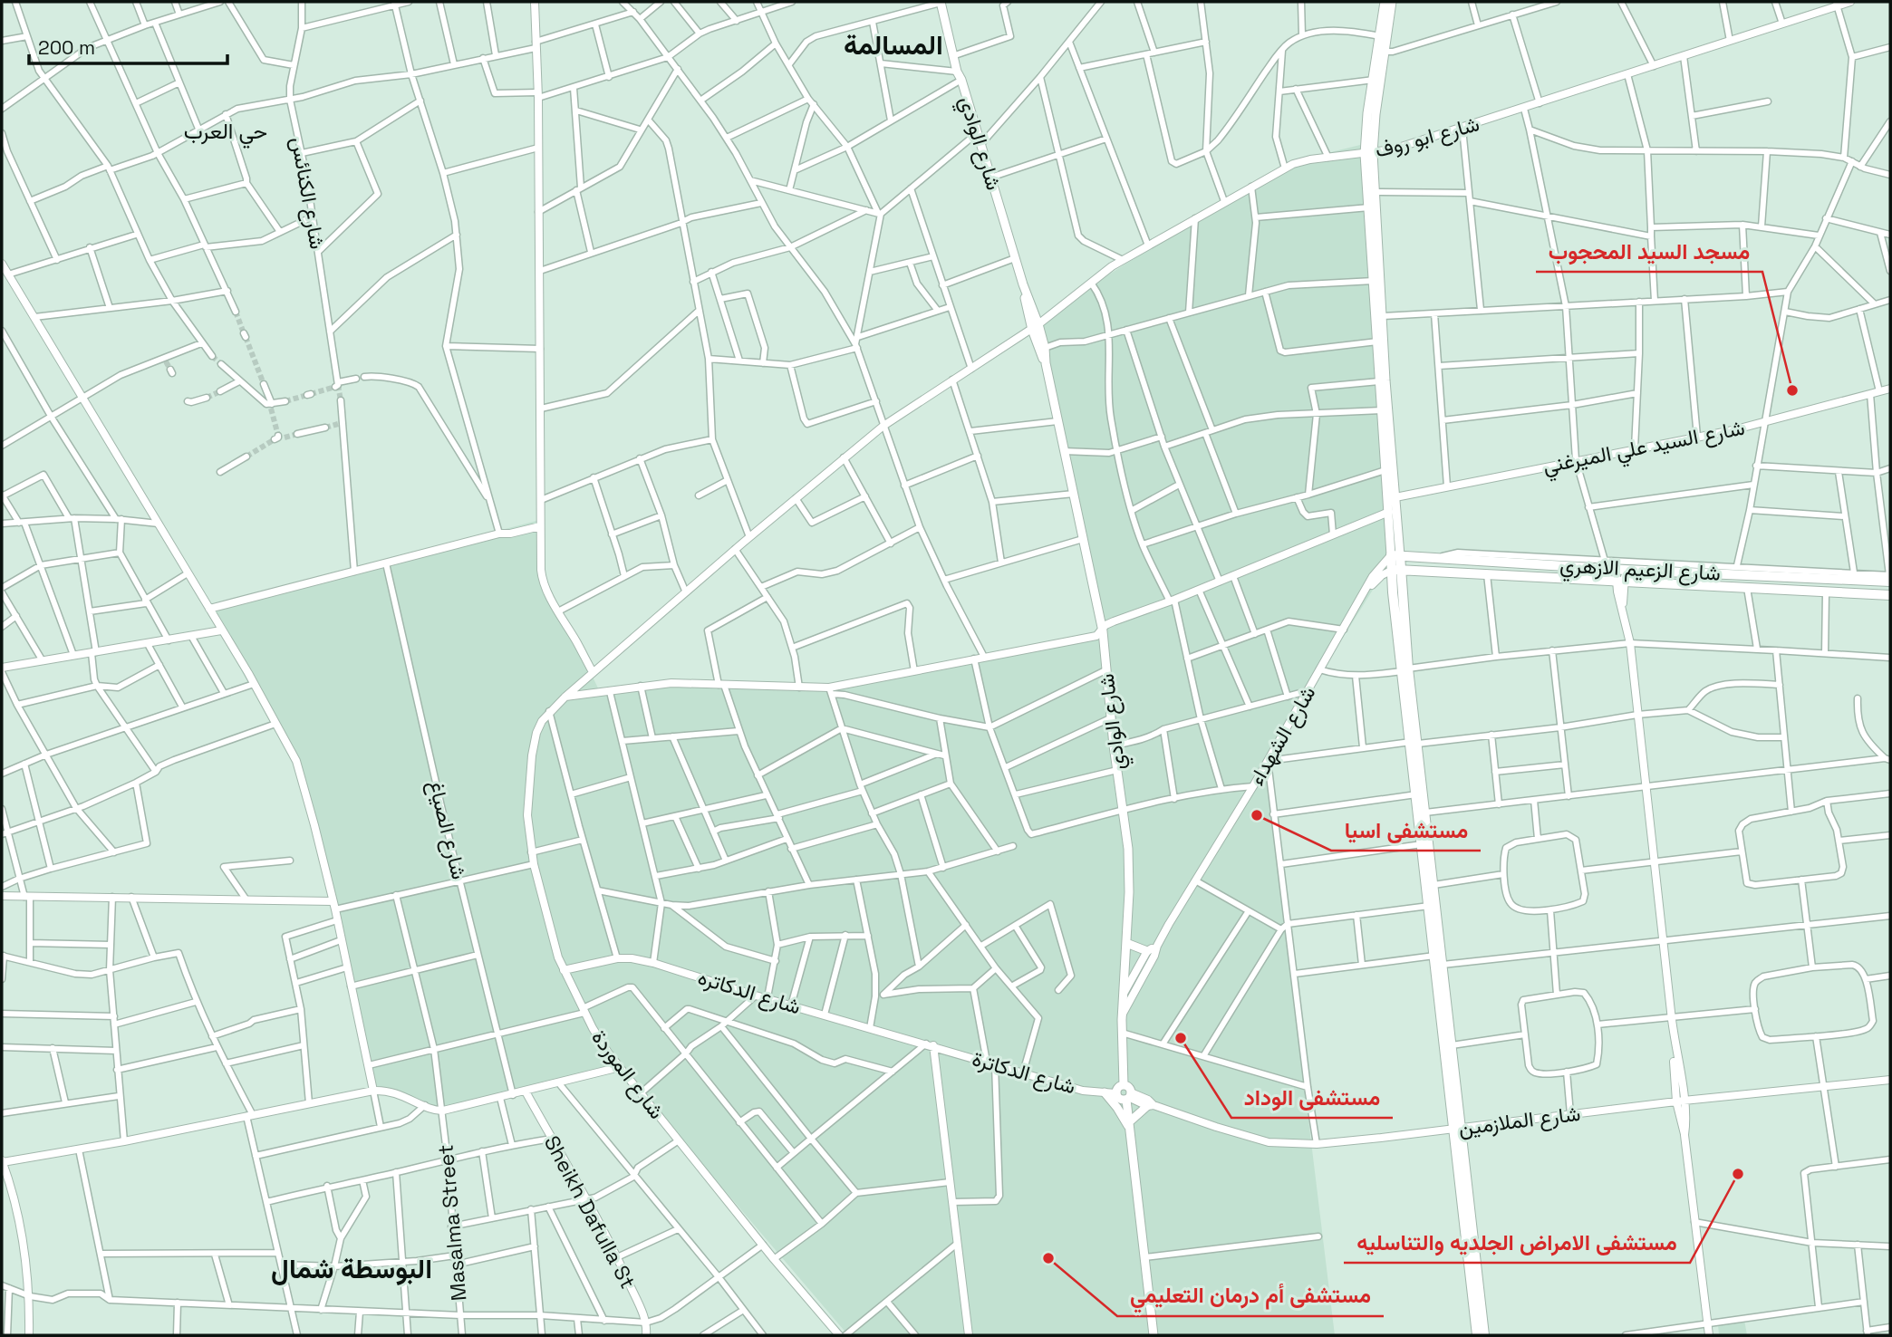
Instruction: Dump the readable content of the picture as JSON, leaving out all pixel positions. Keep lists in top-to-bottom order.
{
  "streets": {
    "main road": ["شارع الوادي", "شارع الزعيم الازهري"],
    "street": [
      "شارع ابو روف",
      "شارع الكنائس",
      "شارع السيد علي الميرغني",
      "شارع الشهداء",
      "شارع الصياغ",
      "شارع الدكاتره",
      "شارع الدكاترة",
      "شارع الموردة",
      "شارع الملازمين",
      "Sheikh Dafulla St",
      "Masalma Street"
    ]
  },
  "crossings": [
    ["شارع ابو روف", "شارع الوادي"],
    ["شارع ابو روف", "شارع الموردة"],
    ["شارع الوادي", "شارع الشهداء"],
    ["شارع الوادي", "شارع الدكاترة"],
    ["شارع الوادي", "شارع الملازمين"],
    ["شارع الزعيم الازهري", "شارع الشهداء"],
    ["شارع الدكاتره", "شارع الدكاترة"],
    ["شارع الدكاتره", "شارع الموردة"],
    ["شارع الدكاترة", "شارع الملازمين"]
  ],
  "districts": ["المسالمة", "حي العرب", "البوسطة شمال"],
  "places": [
    "مسجد السيد المحجوب",
    "مستشفى اسيا",
    "مستشفى الوداد",
    "مستشفى الامراض الجلديه والتناسليه",
    "مستشفى أم درمان التعليمي"
  ],
  "scale_bar": "200 m"
}
